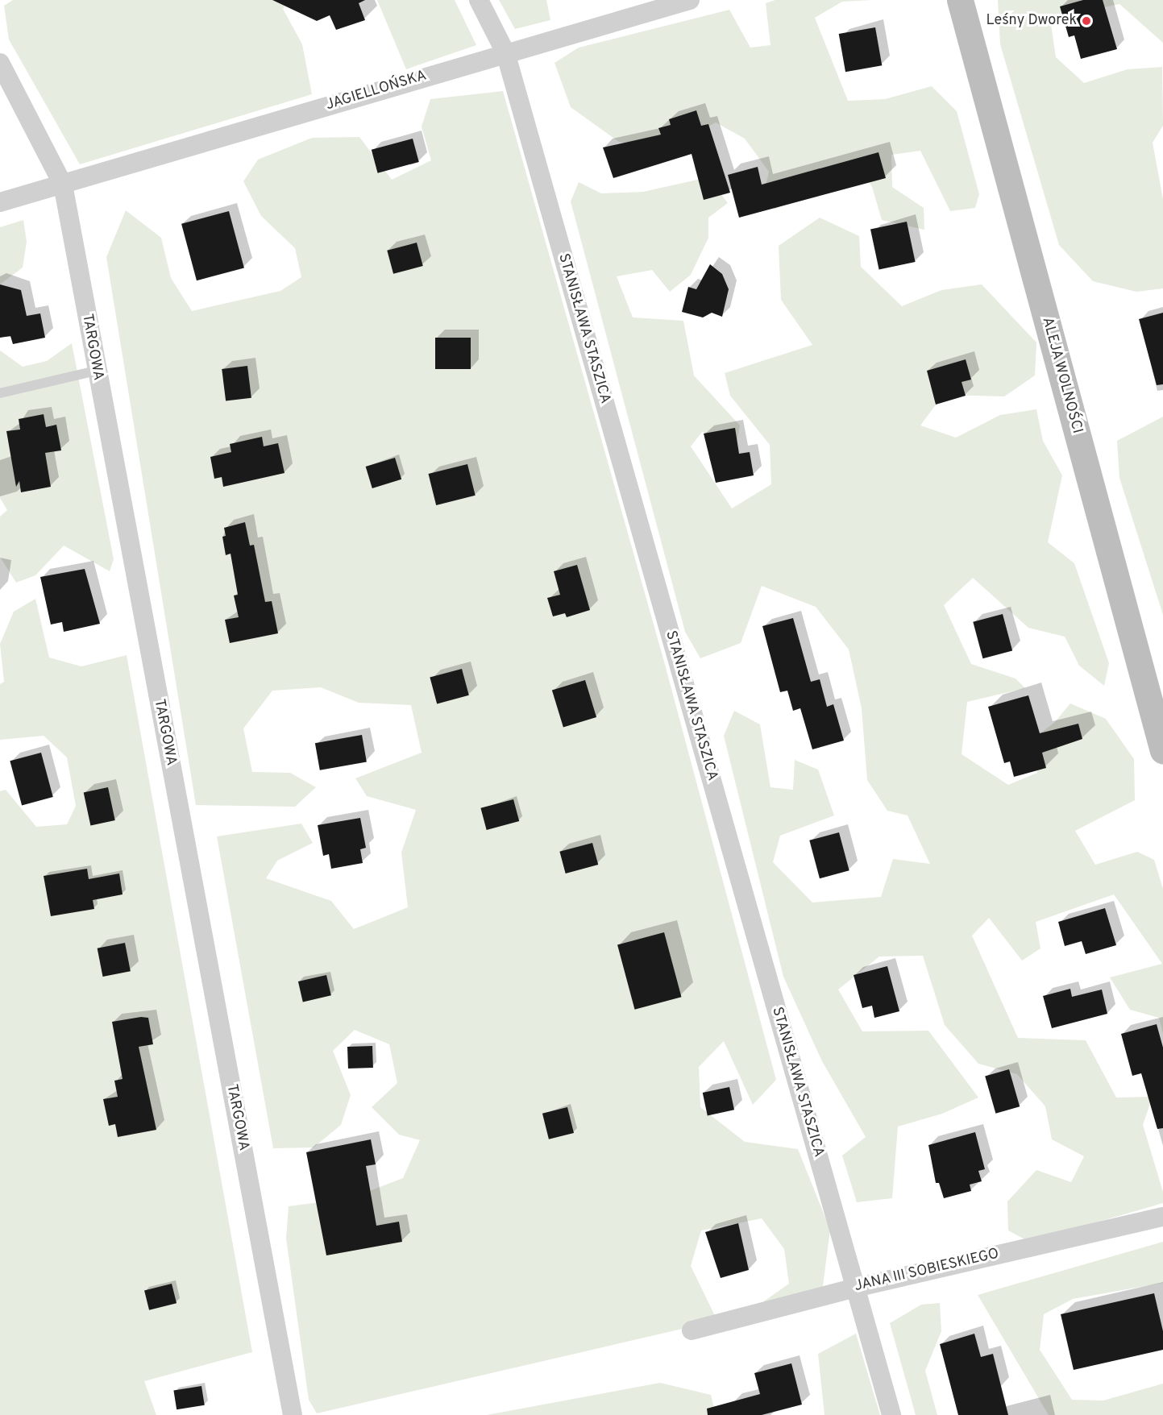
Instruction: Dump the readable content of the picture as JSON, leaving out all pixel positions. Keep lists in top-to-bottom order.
{
  "streets": {
    "street": [
      "JAGIELLOŃSKA",
      "STANISŁAWA STASZICA",
      "TARGOWA",
      "ALEJA WOLNOŚCI",
      "JANA III SOBIESKIEGO"
    ]
  },
  "crossings": [
    ["JAGIELLOŃSKA", "STANISŁAWA STASZICA"],
    ["JAGIELLOŃSKA", "TARGOWA"],
    ["STANISŁAWA STASZICA", "JANA III SOBIESKIEGO"]
  ],
  "places": ["Leśny Dworek"]
}
